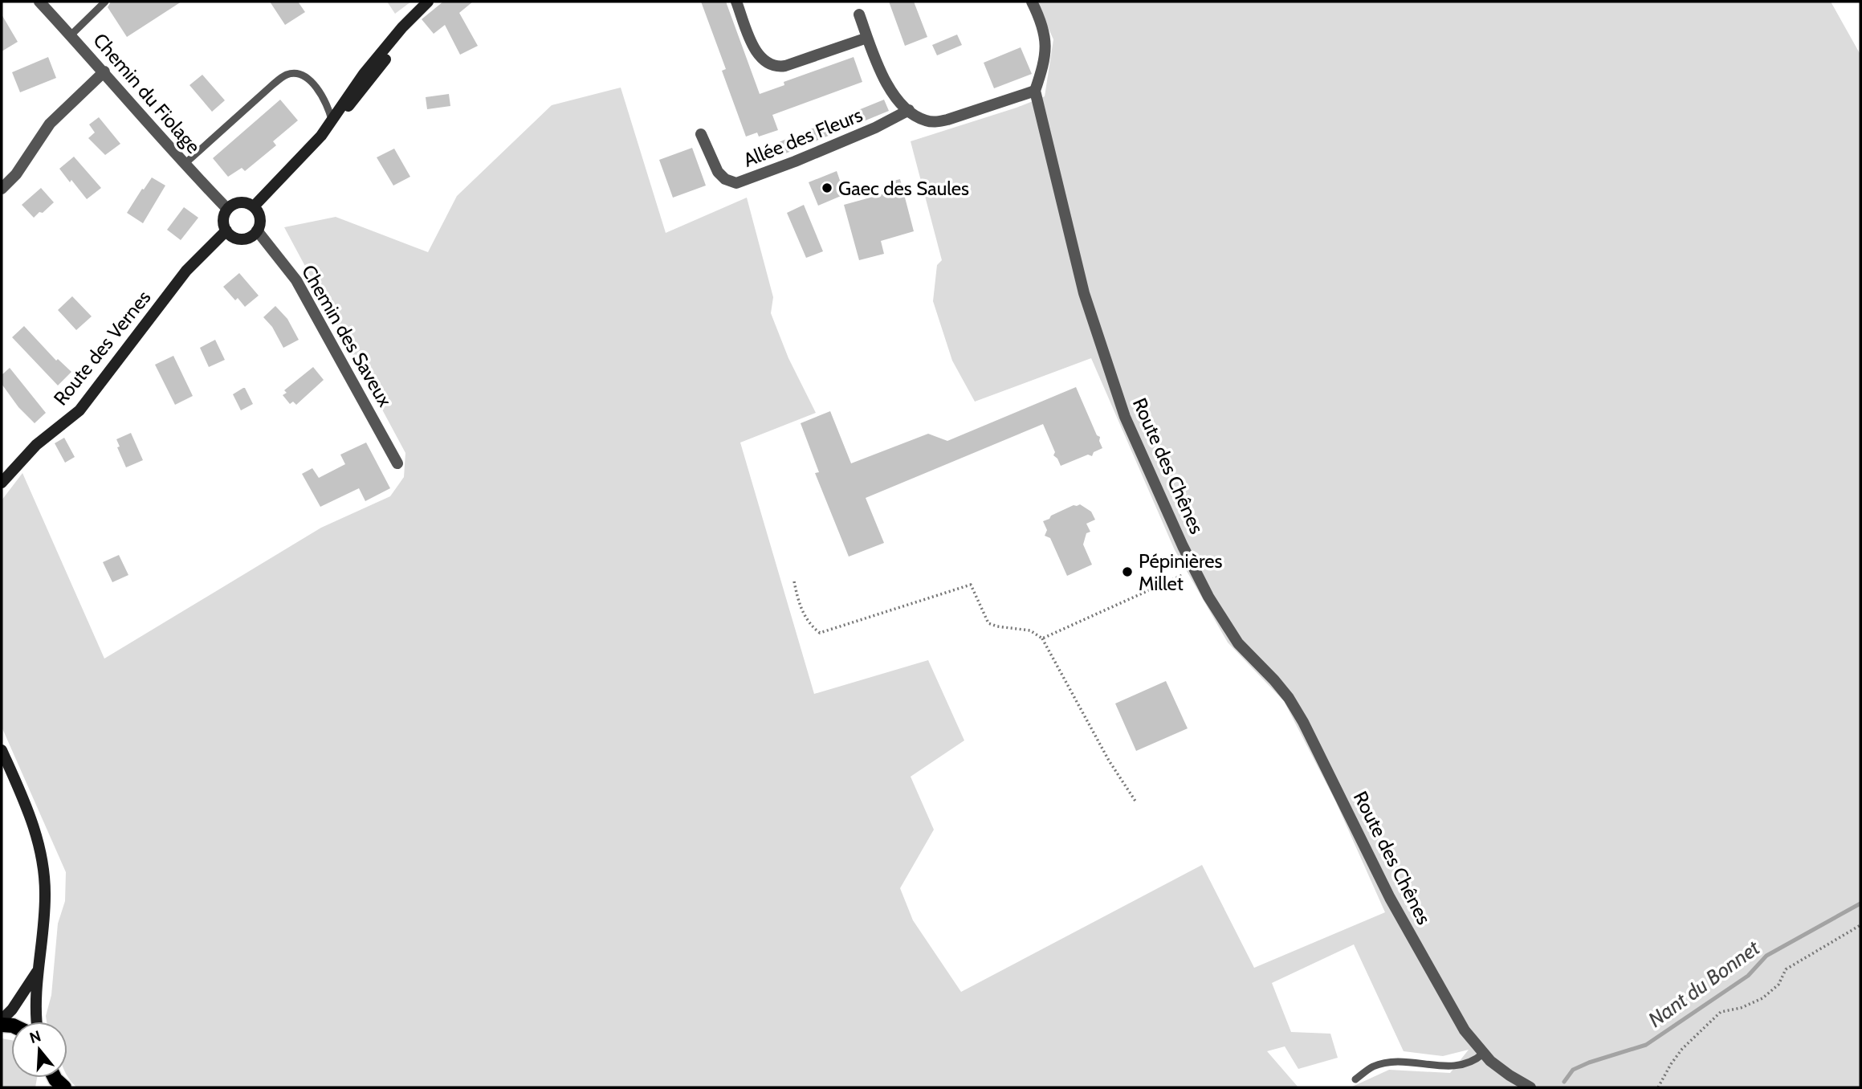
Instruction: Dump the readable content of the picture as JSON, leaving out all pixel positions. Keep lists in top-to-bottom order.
{
  "streets": {
    "main road": ["Route des Vernes"],
    "street": [
      "Chemin du Fiolage",
      "Allée des Fleurs",
      "Chemin des Saveux",
      "Route des Chênes"
    ]
  },
  "crossings": [
    ["Chemin du Fiolage", "Chemin des Saveux"],
    ["Chemin du Fiolage", "Route des Vernes"],
    ["Chemin des Saveux", "Route des Vernes"]
  ],
  "water": ["Nant du Bonnet"],
  "places": ["Gaec des Saules", "Pépinières Millet"],
  "north": "top"
}
